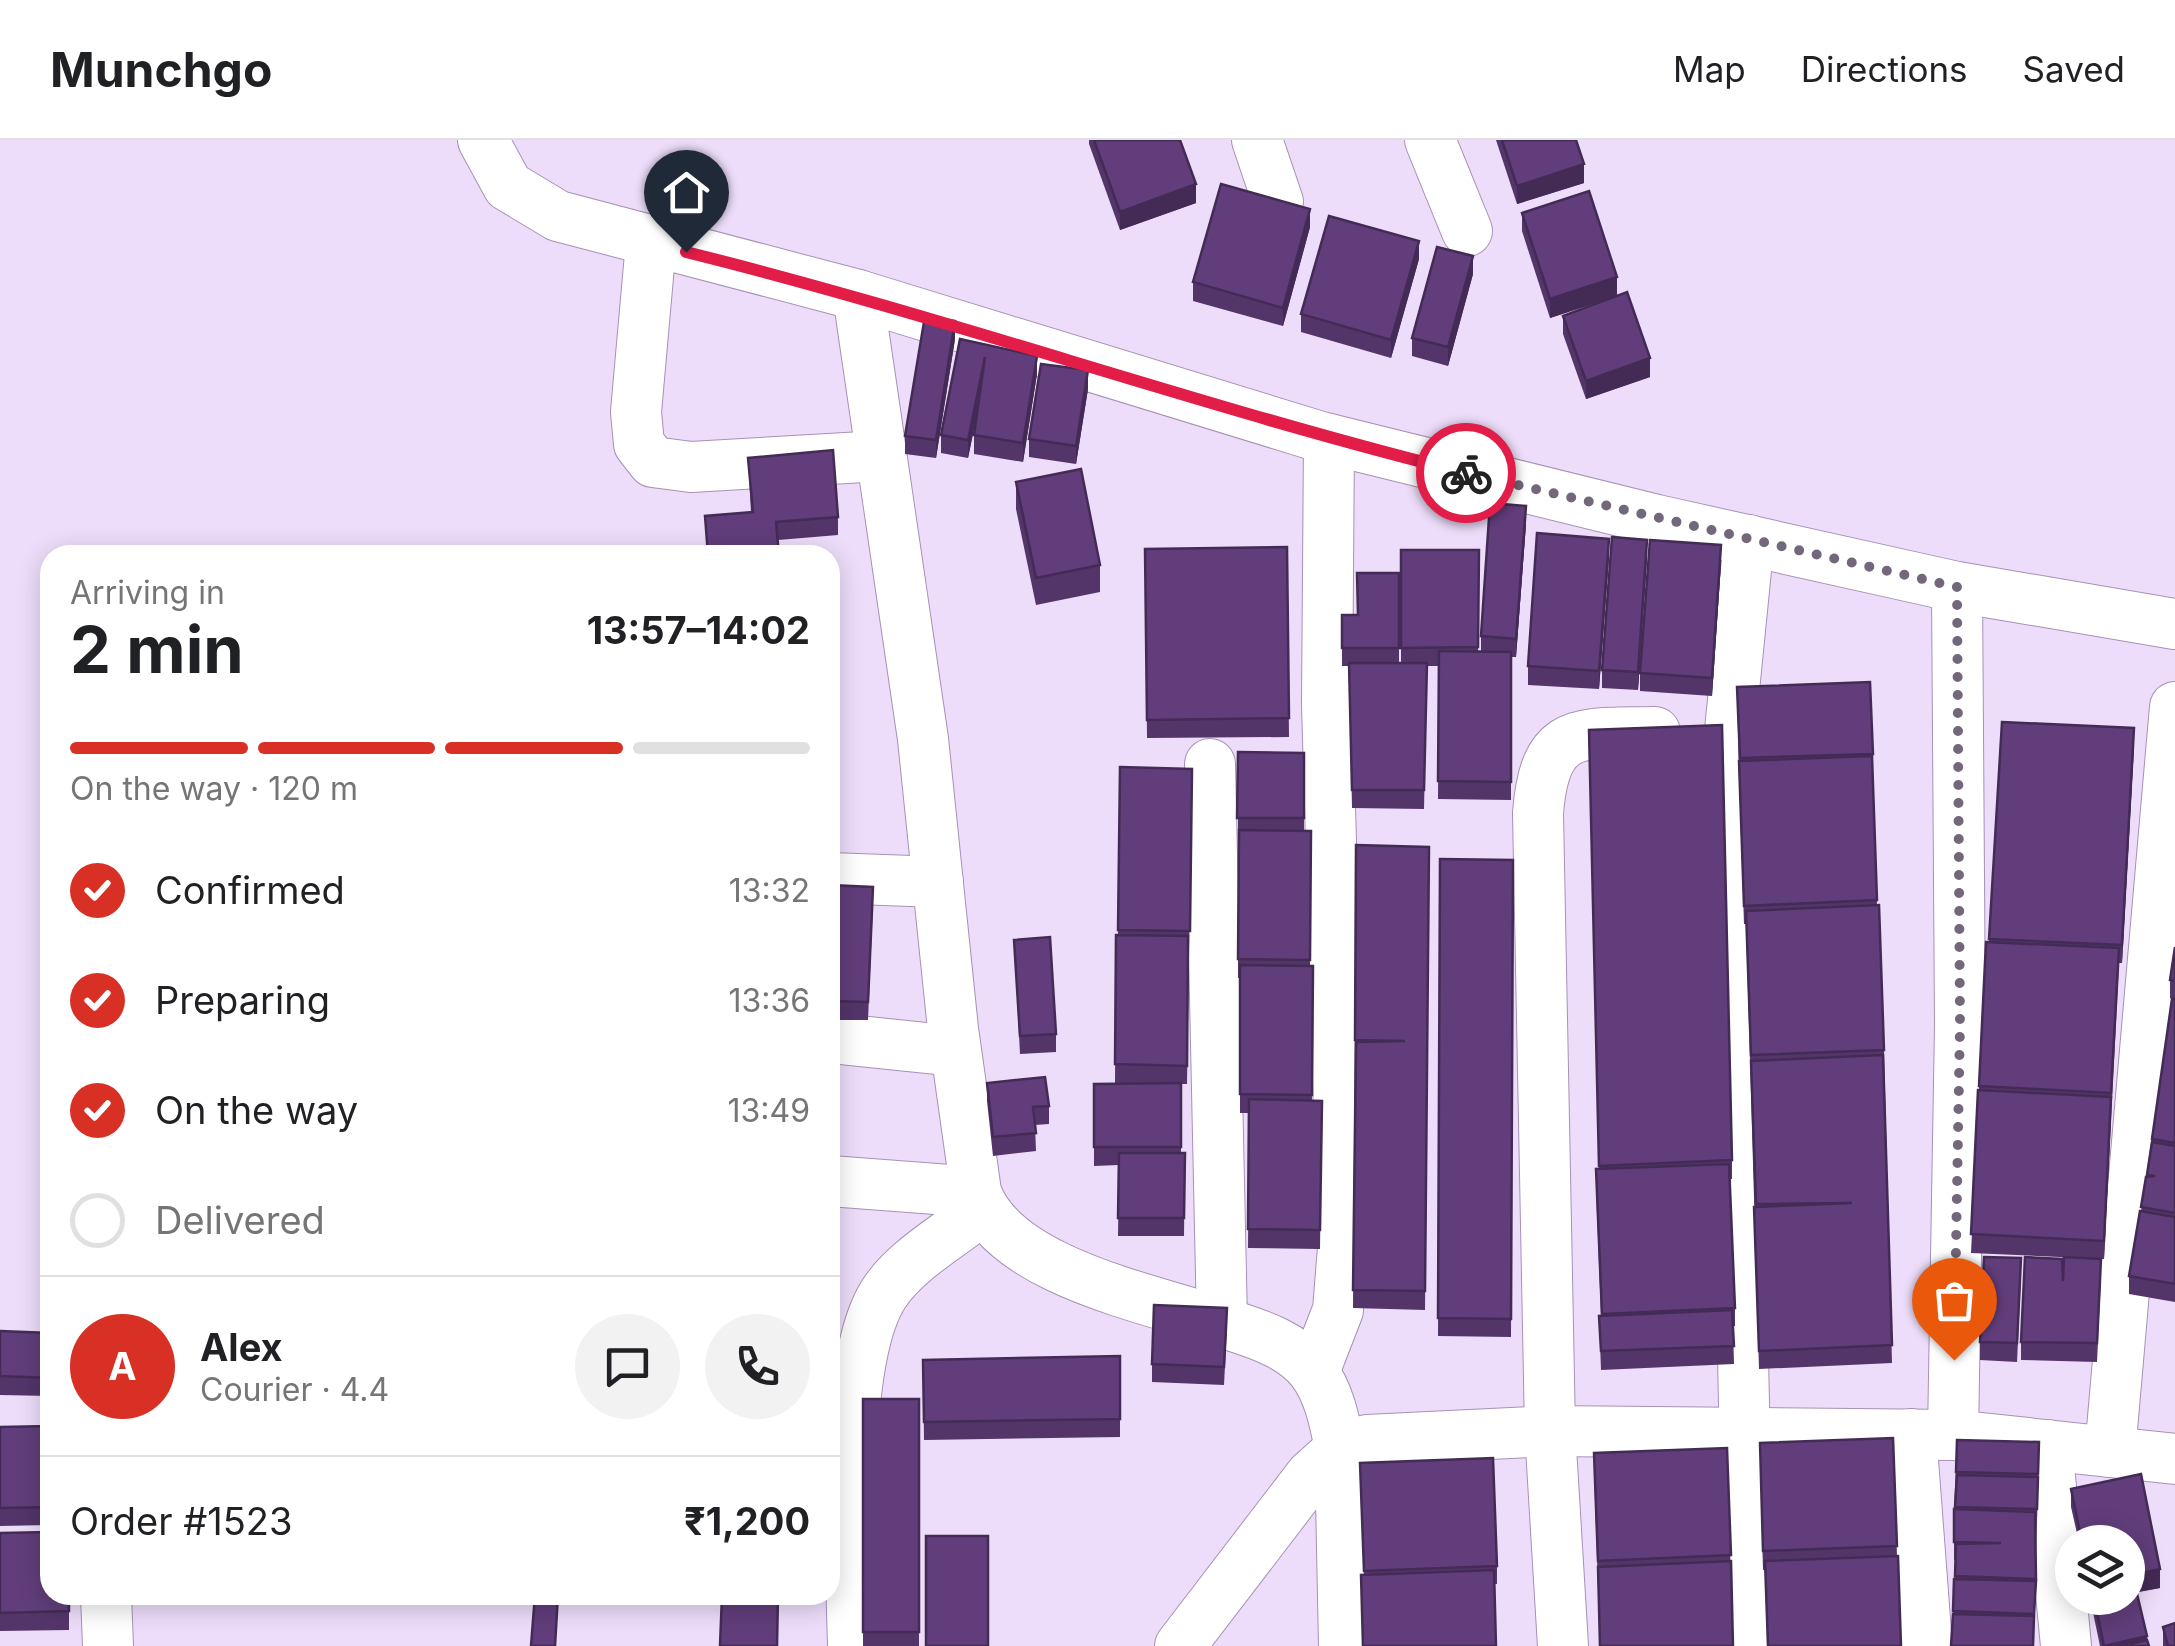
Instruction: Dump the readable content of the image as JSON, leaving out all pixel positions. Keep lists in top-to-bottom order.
{
  "page": {
    "header": "Munchgo",
    "nav": ["Map", "Directions", "Saved"],
    "heading": ["2 min", "Arriving in", "13:57–14:02"],
    "panel": [
      "Alex",
      "Courier · 4.4",
      "Order #1523",
      "₹1,200"
    ],
    "bar": "On the way · 120 m",
    "list": [
      ["Confirmed", "13:32"],
      ["Preparing", "13:36"],
      ["On the way", "13:49"],
      "Delivered"
    ],
    "round": "A"
  }
}
